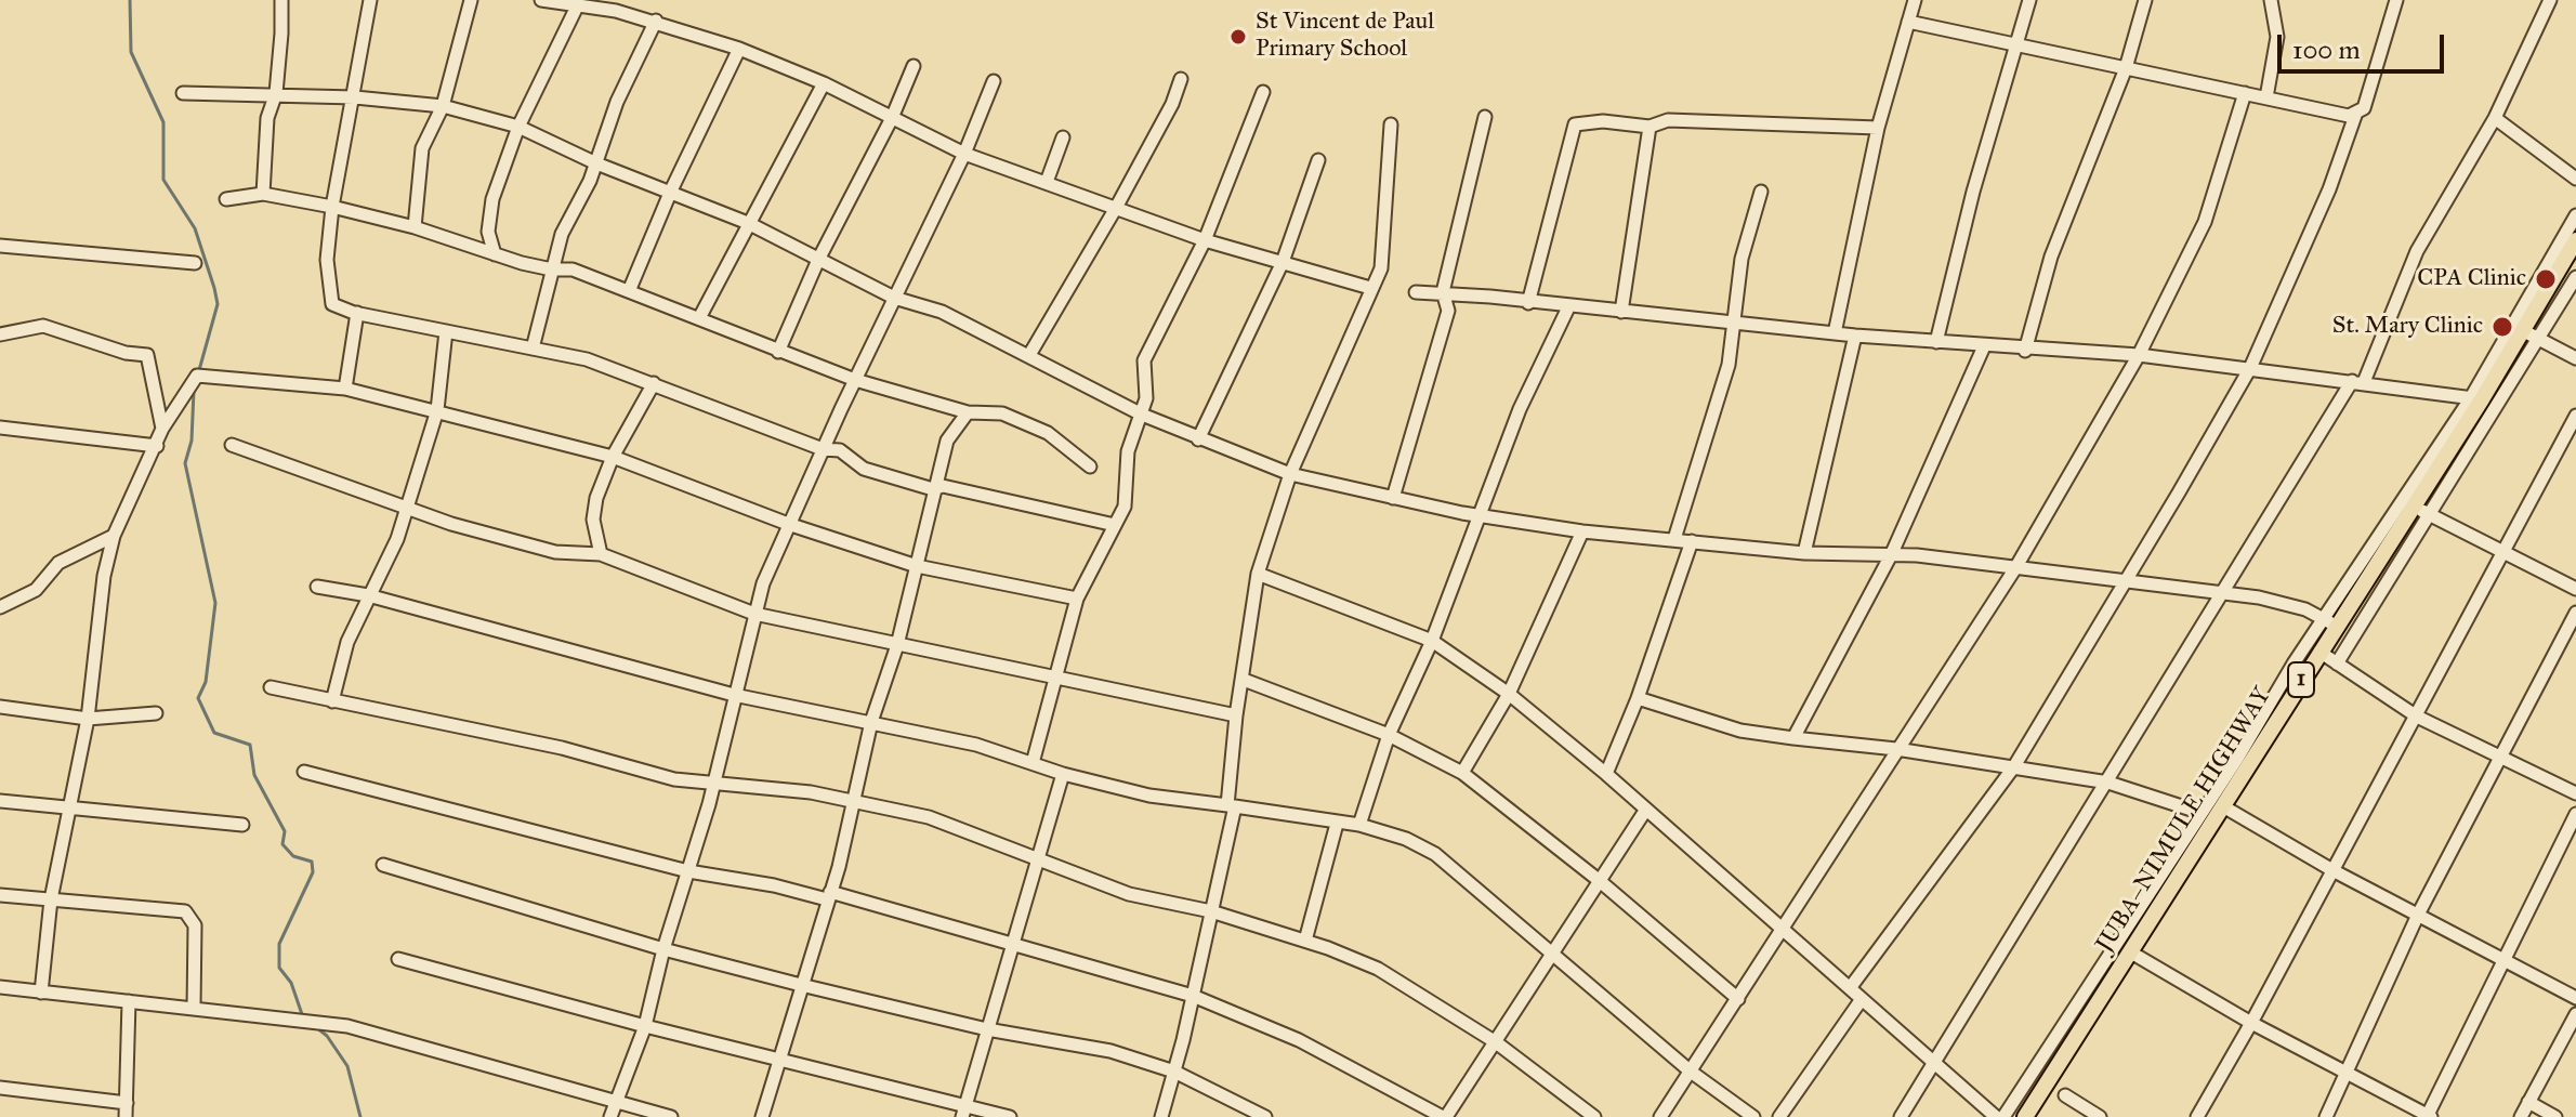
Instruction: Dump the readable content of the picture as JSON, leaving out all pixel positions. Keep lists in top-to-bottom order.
{
  "streets": {
    "main road": ["1", "JUBA–NIMULE HIGHWAY"]
  },
  "places": ["St Vincent de Paul Primary School", "CPA Clinic", "St. Mary Clinic"],
  "scale_bar": "100 m"
}
